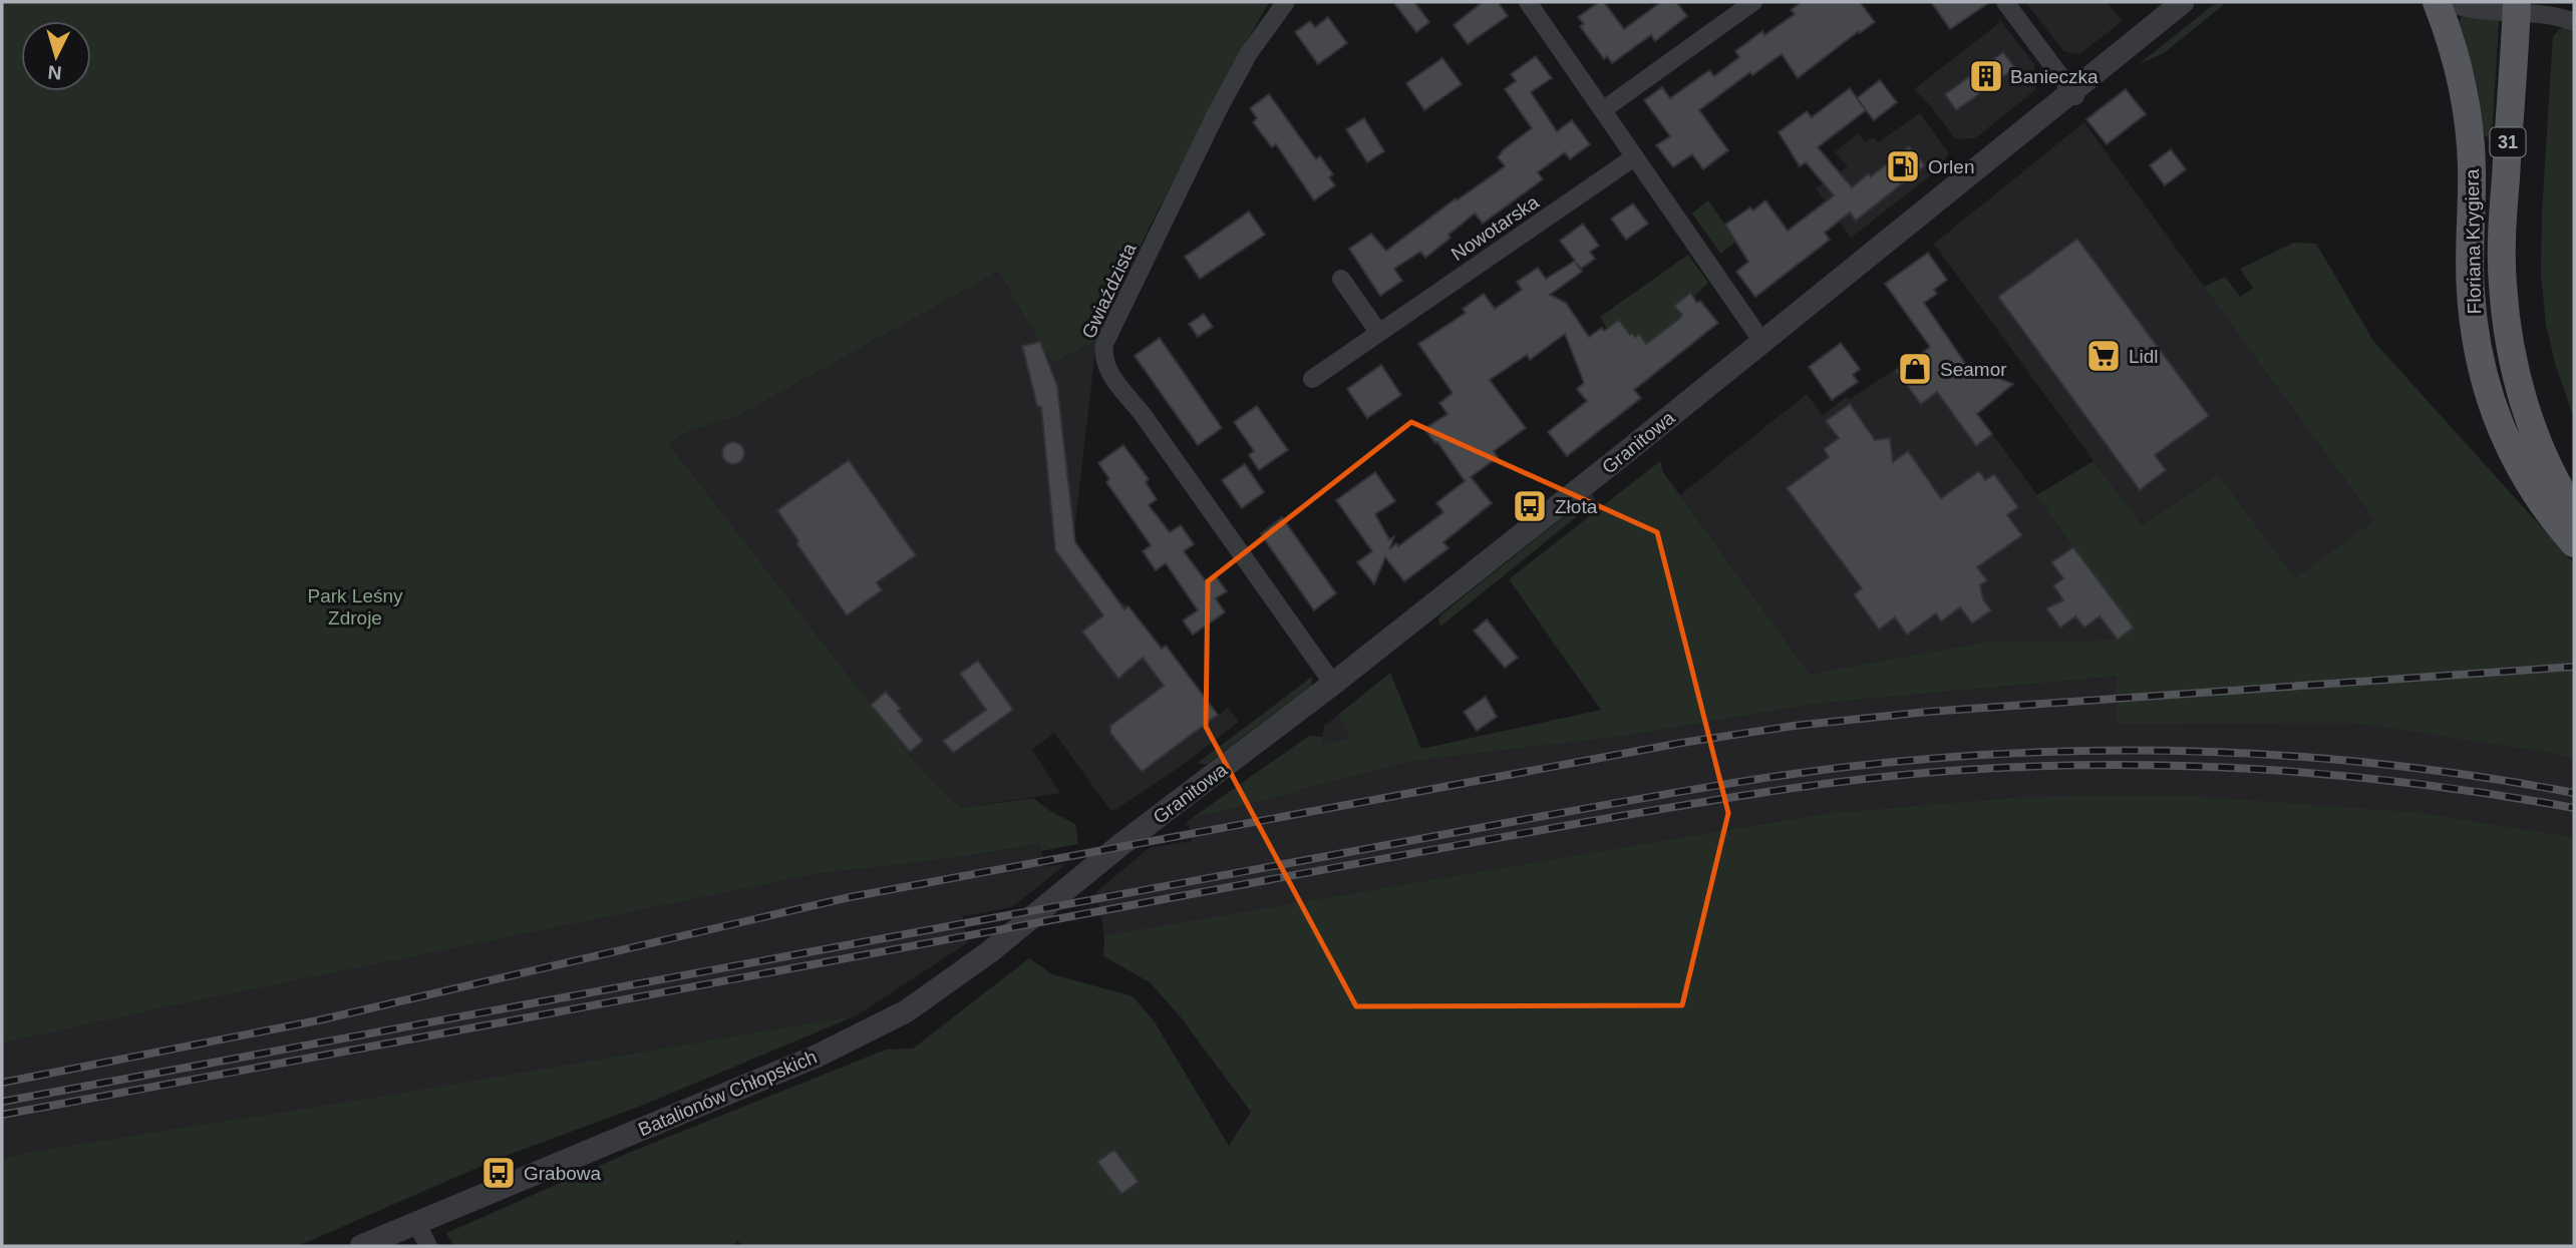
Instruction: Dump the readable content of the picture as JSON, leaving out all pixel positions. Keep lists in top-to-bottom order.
{
  "streets": {
    "main road": ["31", "Floriana Krygiera"],
    "street": [
      "Nowotarska",
      "Gwiaździsta",
      "Granitowa",
      "Batalionów Chłopskich"
    ]
  },
  "crossings": [
    ["Gwiaździsta", "Granitowa"],
    ["Granitowa", "Batalionów Chłopskich"]
  ],
  "parks": ["Park Leśny Zdroje"],
  "places": {
    "building": ["Banieczka"],
    "fuel station": ["Orlen"],
    "supermarket": ["Lidl"],
    "shop": ["Seamor"],
    "bus stop": ["Złota", "Grabowa"]
  },
  "north": "bottom"
}
